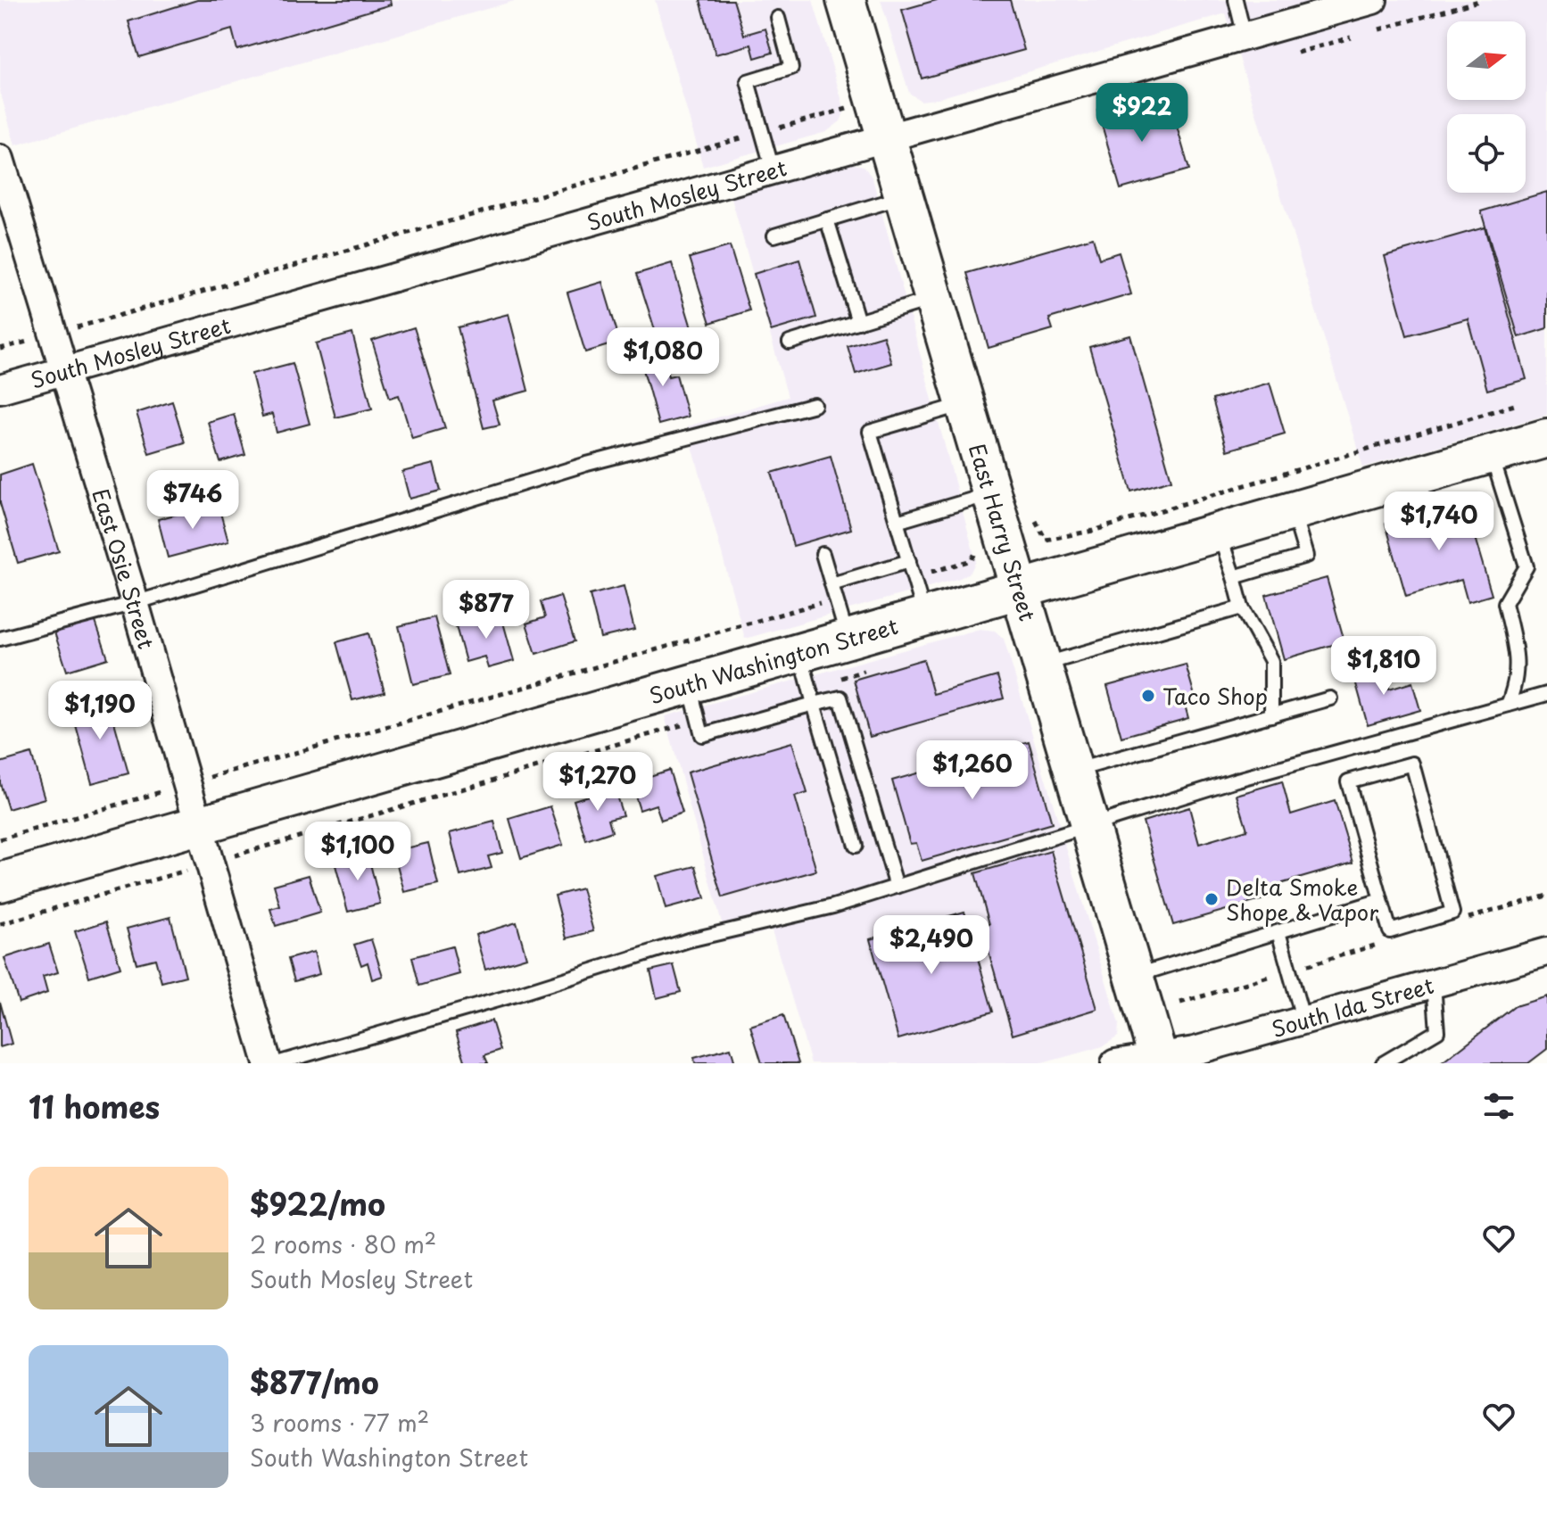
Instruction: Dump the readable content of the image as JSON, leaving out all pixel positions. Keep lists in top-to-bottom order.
{
  "streets": {
    "street": [
      "South Mosley Street",
      "East Harry Street",
      "East Osie Street",
      "South Washington Street",
      "South Ida Street"
    ]
  },
  "crossings": [
    ["South Mosley Street", "East Harry Street"],
    ["South Mosley Street", "East Osie Street"],
    ["East Harry Street", "South Washington Street"],
    ["East Harry Street", "South Ida Street"],
    ["East Osie Street", "South Washington Street"]
  ],
  "places": ["Taco Shop", "Delta Smoke Shope & Vapor"],
  "north": "right",
  "page": {
    "price": [
      "$922",
      "$1,080",
      "$746",
      "$1,740",
      "$877",
      "$1,810",
      "$1,190",
      "$1,260",
      "$1,270",
      "$1,100",
      "$2,490"
    ],
    "heading": "11 homes",
    "list": [
      {
        "name": "$922/mo",
        "note": "2 rooms · 80 m² · South Mosley Street"
      },
      {
        "name": "$877/mo",
        "note": "3 rooms · 77 m² · South Washington Street"
      }
    ]
  }
}
